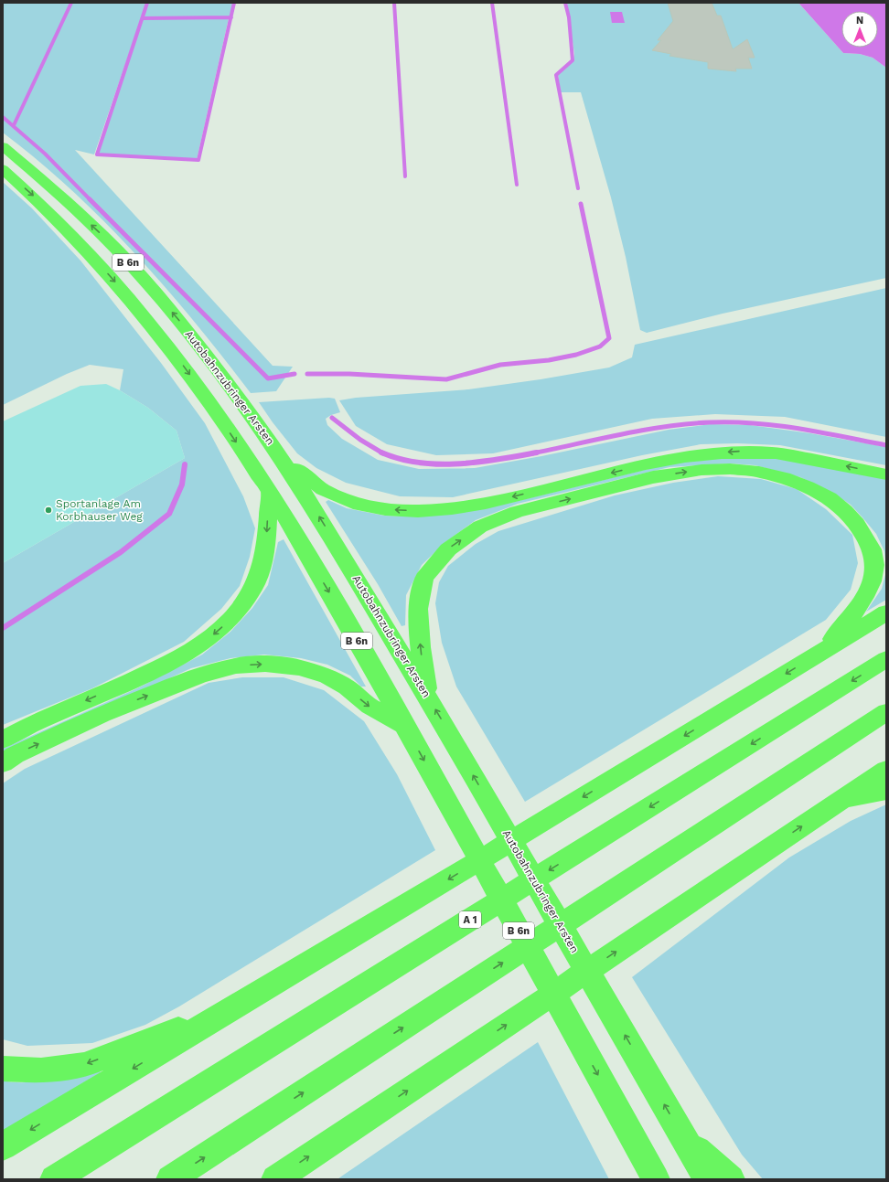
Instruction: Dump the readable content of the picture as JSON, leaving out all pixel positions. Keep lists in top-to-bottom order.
{
  "streets": {
    "highway": ["B 6n", "Autobahnzubringer Arsten", "A 1"]
  },
  "places": ["Sportanlage Am Korbhauser Weg"],
  "north": "top"
}
